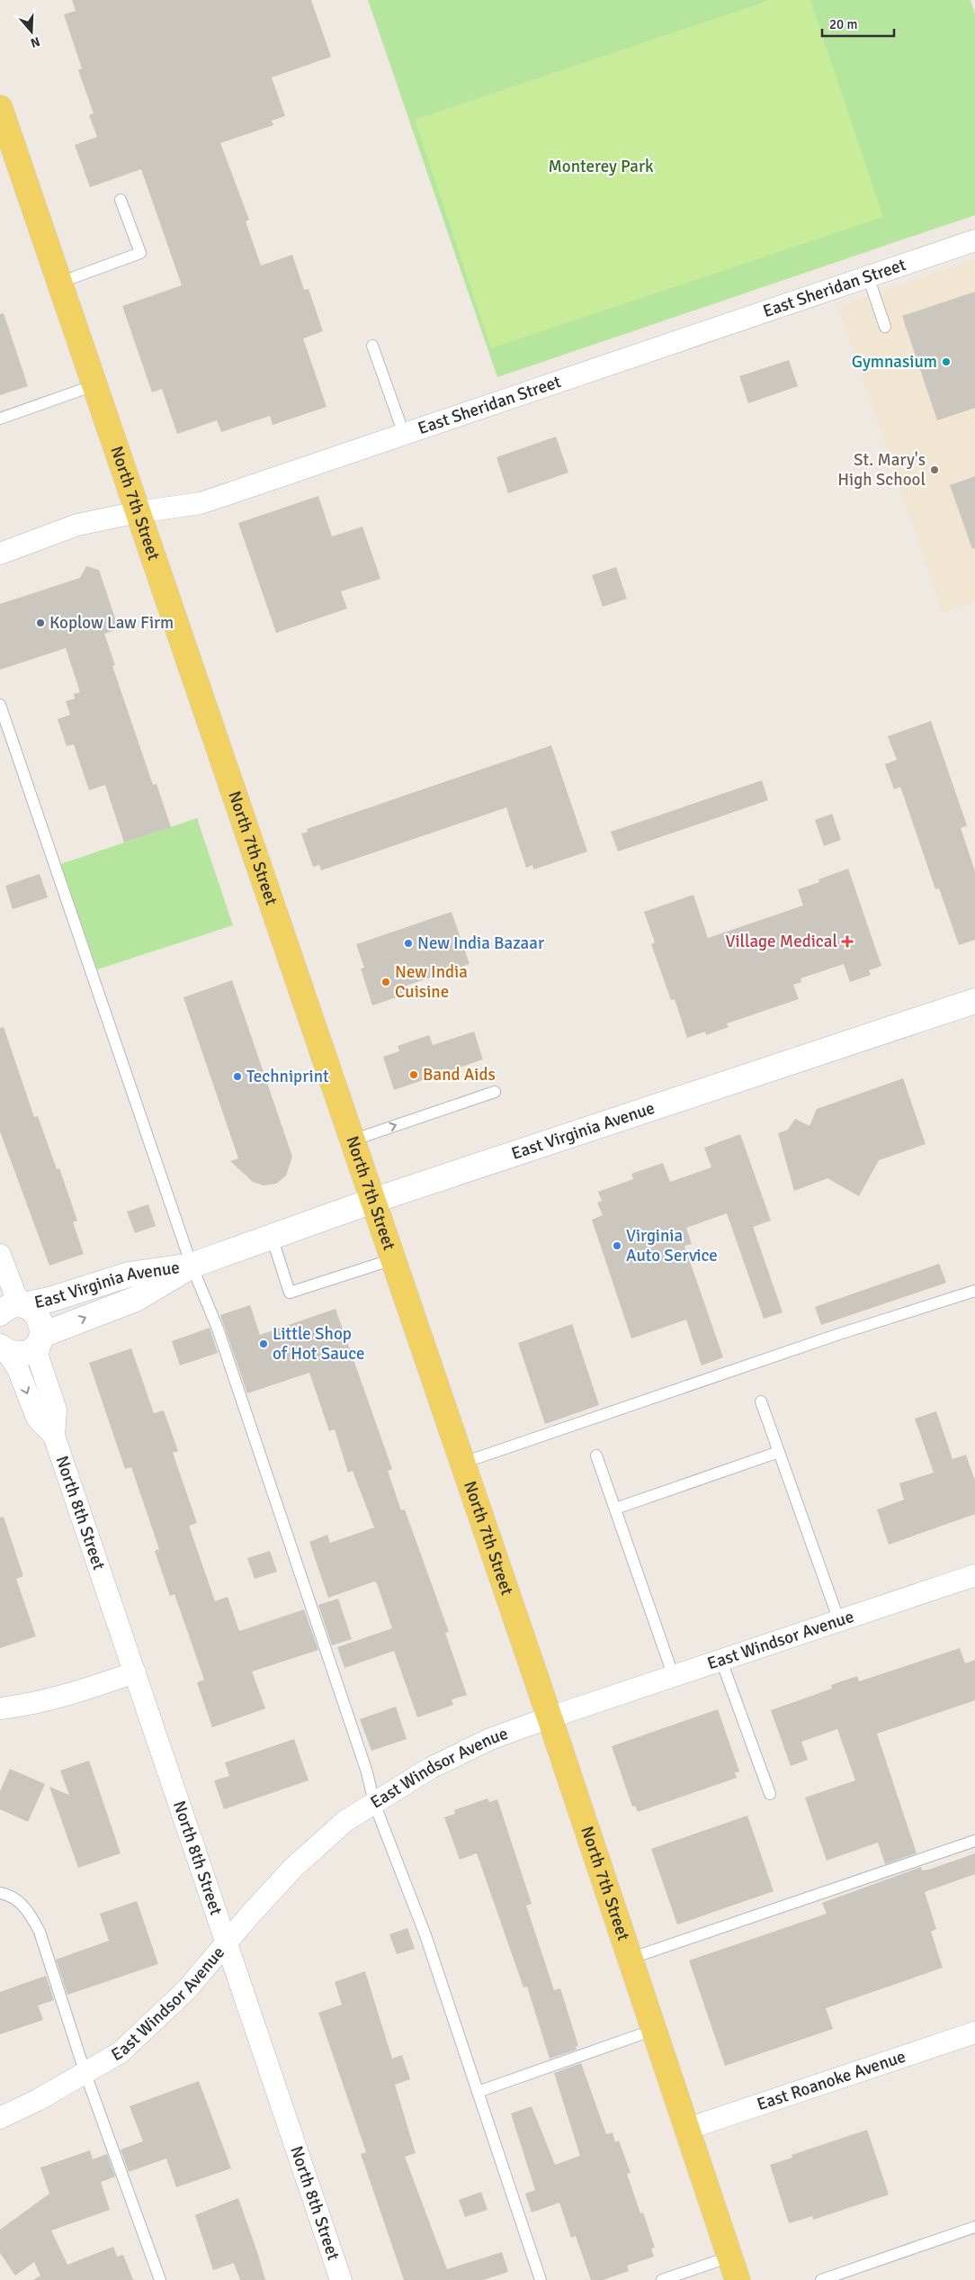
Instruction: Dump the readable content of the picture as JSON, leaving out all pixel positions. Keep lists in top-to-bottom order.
{
  "streets": {
    "main road": ["North 7th Street"],
    "street": [
      "East Sheridan Street",
      "East Virginia Avenue",
      "North 8th Street",
      "East Windsor Avenue",
      "East Roanoke Avenue"
    ]
  },
  "crossings": [
    ["East Sheridan Street", "North 7th Street"],
    ["North 7th Street", "East Virginia Avenue"],
    ["North 7th Street", "East Windsor Avenue"],
    ["North 7th Street", "East Roanoke Avenue"],
    ["East Virginia Avenue", "North 8th Street"],
    ["North 8th Street", "East Windsor Avenue"]
  ],
  "parks": ["Monterey Park"],
  "places": {
    "other": [
      "Gymnasium",
      "St. Mary's High School",
      "Koplow Law Firm",
      "New India Bazaar",
      "New India Cuisine",
      "Band Aids",
      "Techniprint",
      "Virginia Auto Service",
      "Little Shop of Hot Sauce"
    ],
    "health": ["Village Medical"]
  },
  "scale_bar": "20 m",
  "north": "bottom"
}
